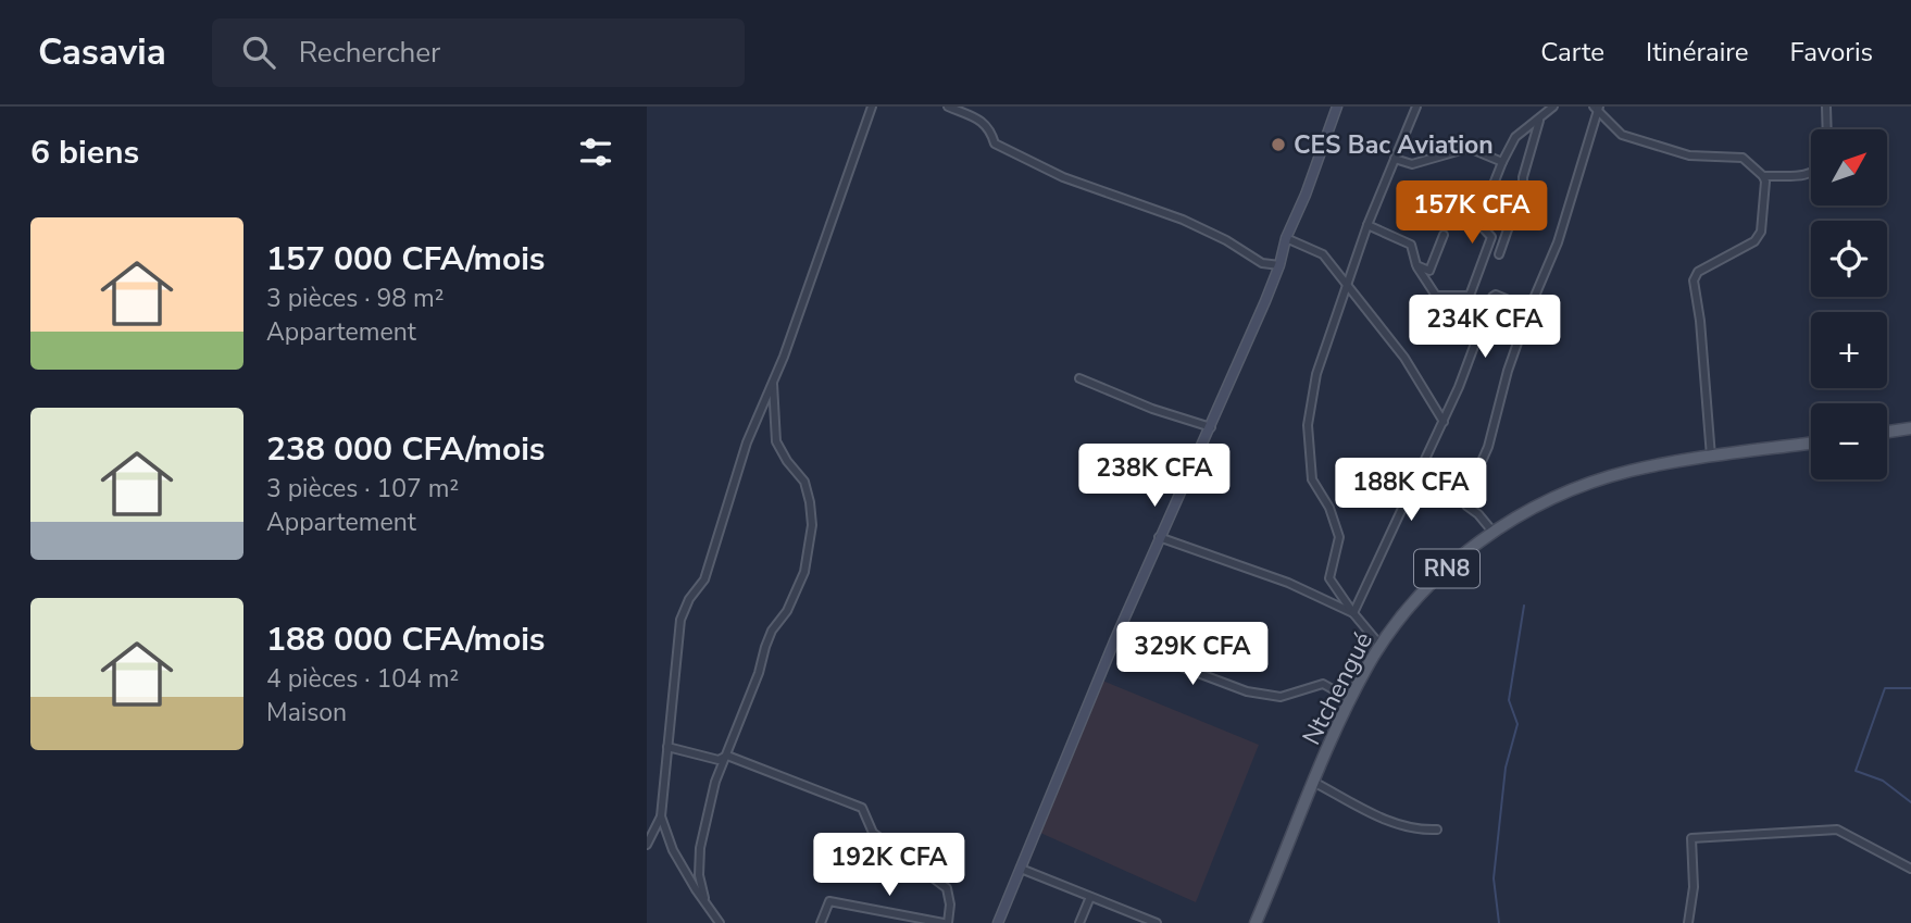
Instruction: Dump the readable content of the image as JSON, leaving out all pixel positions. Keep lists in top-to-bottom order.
{
  "streets": {
    "main road": ["RN8", "Ntchengué"]
  },
  "places": ["CES Bac Aviation"],
  "north": "top right",
  "page": {
    "header": "Casavia",
    "search": "Rechercher",
    "nav": ["Carte", "Itinéraire", "Favoris"],
    "heading": "6 biens",
    "map_buttons": ["+", "−"],
    "price": [
      "157K CFA",
      "234K CFA",
      "238K CFA",
      "188K CFA",
      "329K CFA",
      "192K CFA"
    ],
    "list": [
      {
        "name": "157 000 CFA/mois",
        "note": "3 pièces · 98 m² · Appartement"
      },
      {
        "name": "238 000 CFA/mois",
        "note": "3 pièces · 107 m² · Appartement"
      },
      {
        "name": "188 000 CFA/mois",
        "note": "4 pièces · 104 m² · Maison"
      }
    ]
  }
}
